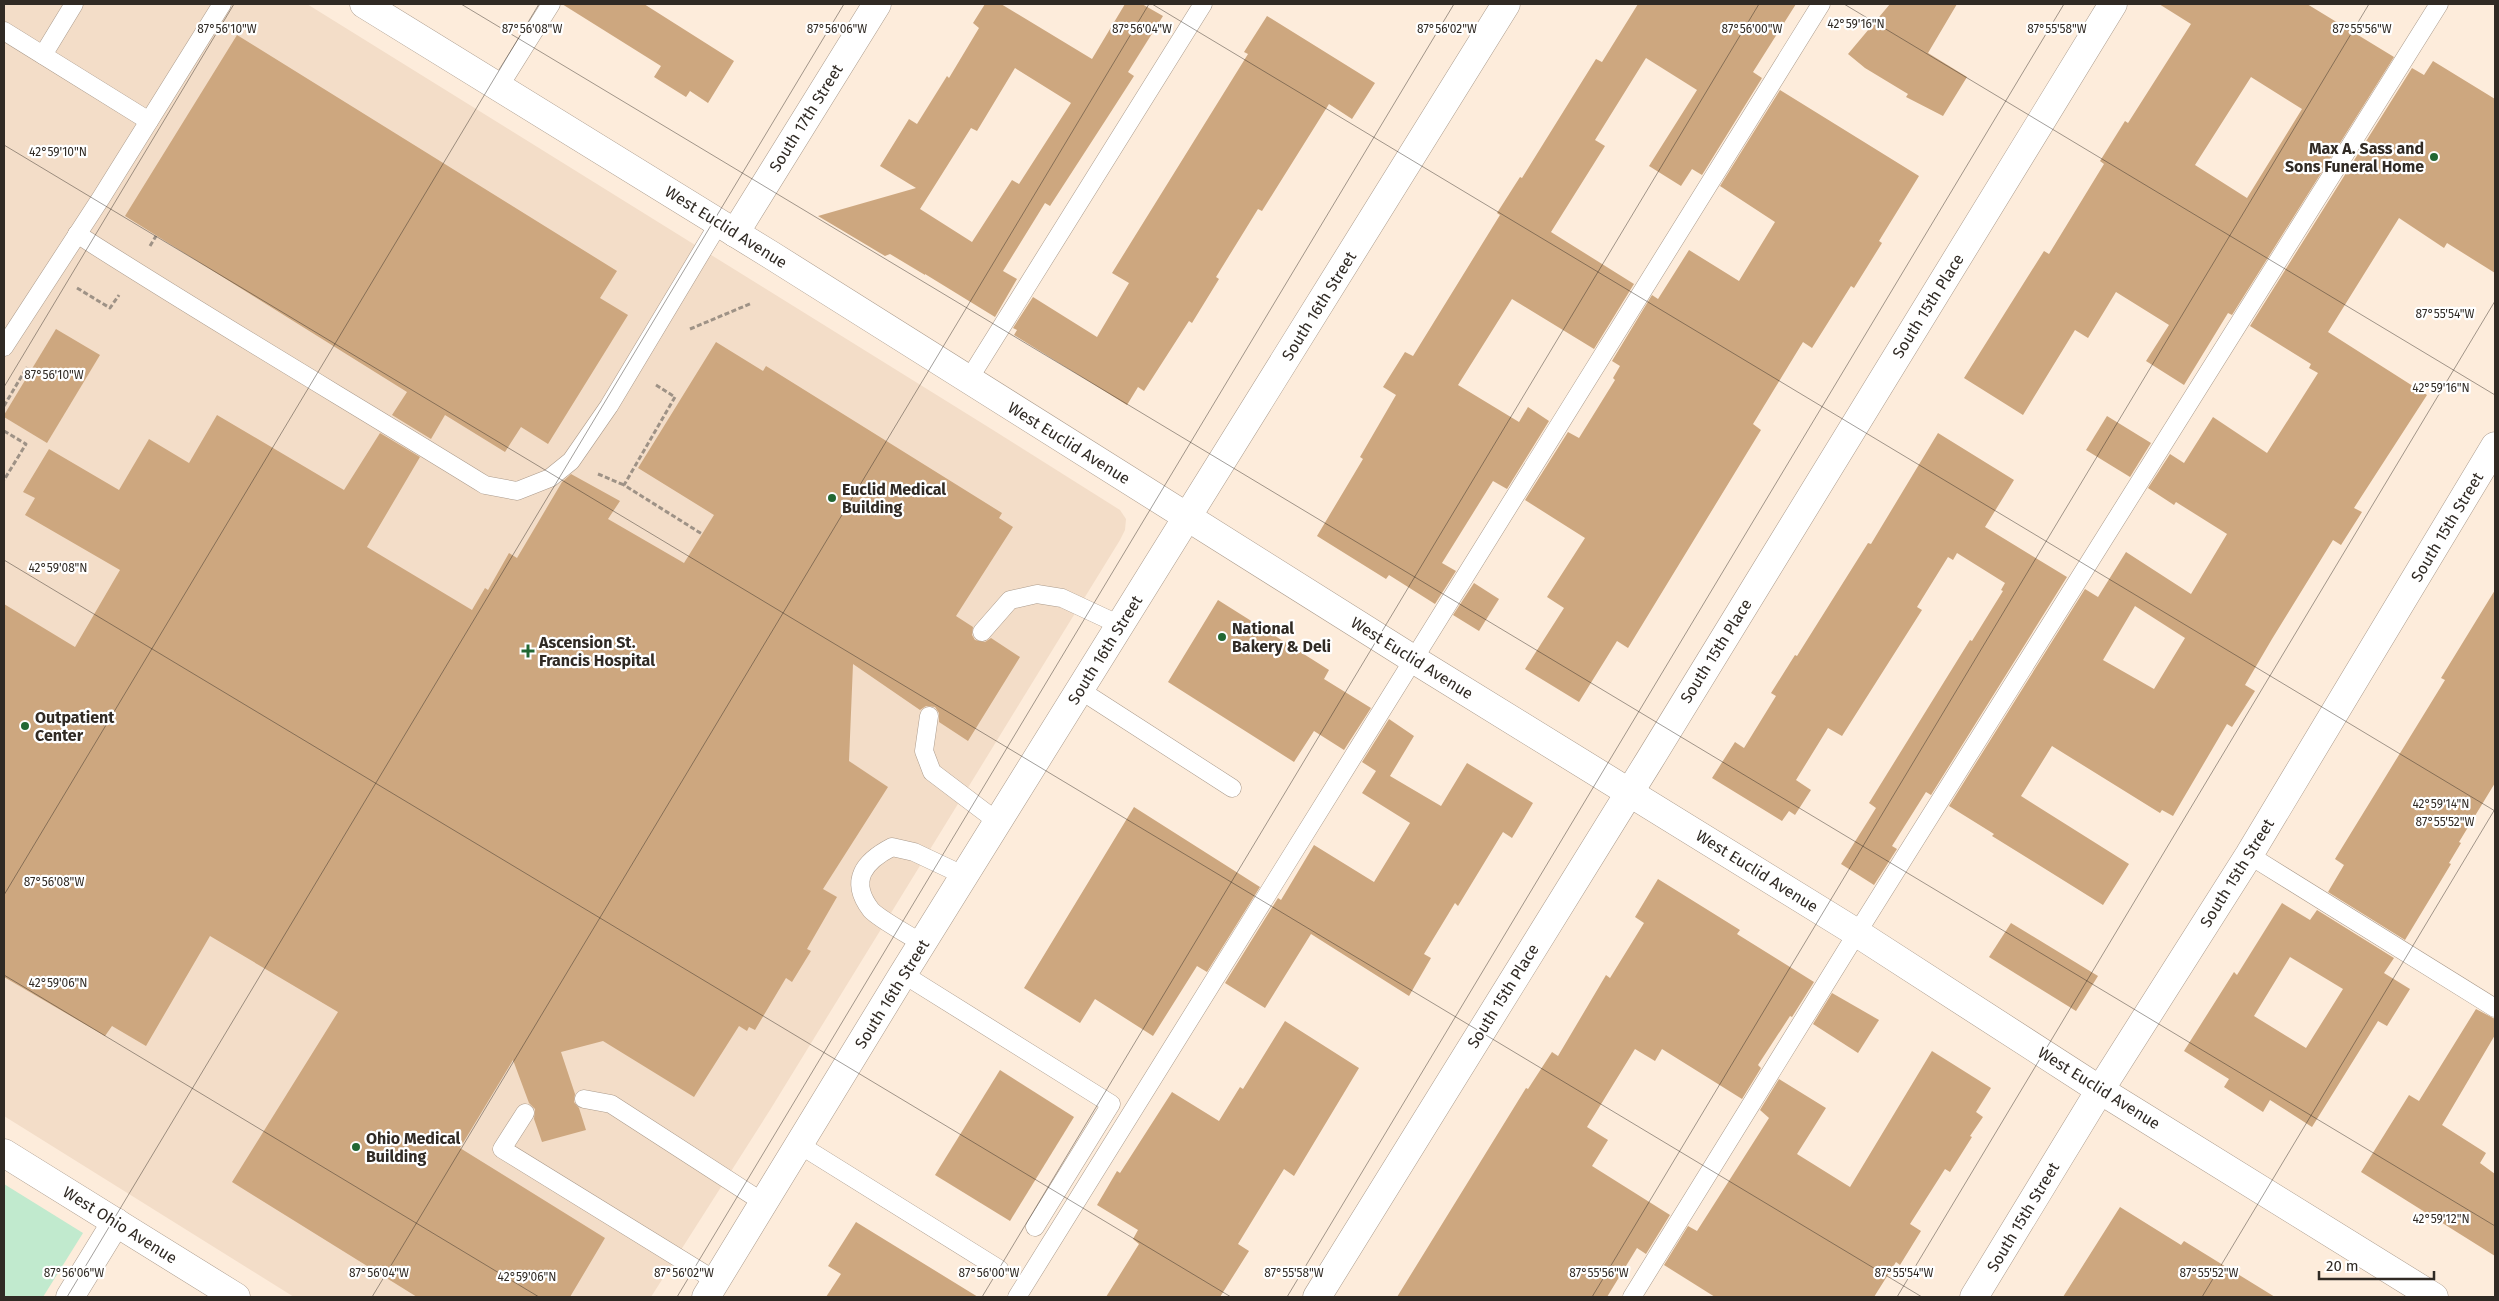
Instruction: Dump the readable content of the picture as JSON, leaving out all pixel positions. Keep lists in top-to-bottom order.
{
  "streets": {
    "street": [
      "South 17th Street",
      "West Euclid Avenue",
      "South 16th Street",
      "South 15th Place",
      "South 15th Street",
      "West Ohio Avenue"
    ]
  },
  "crossings": [
    ["South 17th Street", "West Euclid Avenue"],
    ["West Euclid Avenue", "South 16th Street"],
    ["West Euclid Avenue", "South 15th Place"],
    ["West Euclid Avenue", "South 15th Street"]
  ],
  "places": {
    "other": [
      "Max A. Sass and Sons Funeral Home",
      "Euclid Medical Building",
      "National Bakery & Deli",
      "Outpatient Center",
      "Ohio Medical Building"
    ],
    "health": ["Ascension St. Francis Hospital"]
  },
  "scale_bar": "20 m",
  "coordinates": [
    "42°59'16\"N",
    "87°56'10\"W",
    "87°56'08\"W",
    "87°56'06\"W",
    "87°56'04\"W",
    "87°56'02\"W",
    "87°56'00\"W",
    "87°55'58\"W",
    "87°55'56\"W",
    "42°59'10\"N",
    "87°55'54\"W",
    "42°59'08\"N",
    "42°59'14\"N",
    "87°55'52\"W",
    "42°59'06\"N",
    "42°59'12\"N"
  ]
}
